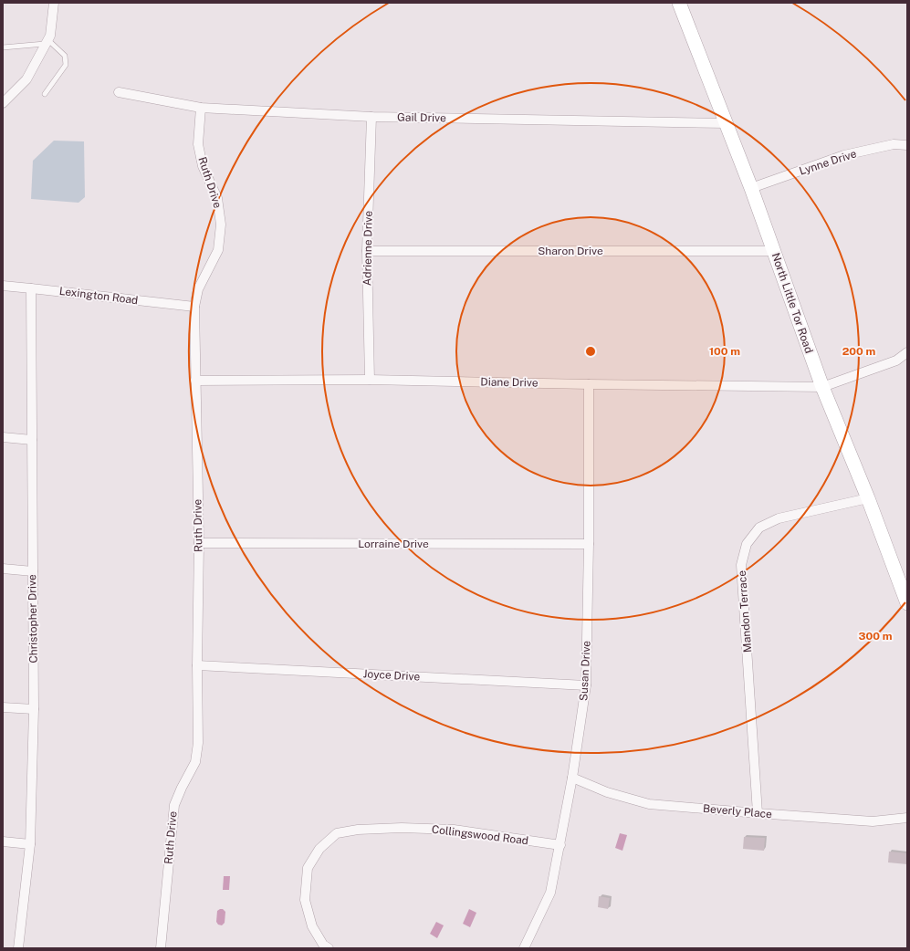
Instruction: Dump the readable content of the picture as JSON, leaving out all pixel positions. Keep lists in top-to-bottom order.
{
  "streets": {
    "street": [
      "Gail Drive",
      "Lynne Drive",
      "Ruth Drive",
      "Adrienne Drive",
      "Sharon Drive",
      "Lexington Road",
      "North Little Tor Road",
      "Diane Drive",
      "Lorraine Drive",
      "Mandon Terrace",
      "Christopher Drive",
      "Susan Drive",
      "Joyce Drive",
      "Beverly Place",
      "Collingswood Road"
    ]
  },
  "crossings": [
    ["Gail Drive", "Ruth Drive"],
    ["Gail Drive", "Adrienne Drive"],
    ["Gail Drive", "North Little Tor Road"],
    ["Lynne Drive", "North Little Tor Road"],
    ["Ruth Drive", "Lexington Road"],
    ["Ruth Drive", "Diane Drive"],
    ["Ruth Drive", "Lorraine Drive"],
    ["Ruth Drive", "Joyce Drive"],
    ["Adrienne Drive", "Sharon Drive"],
    ["Adrienne Drive", "Diane Drive"],
    ["Sharon Drive", "North Little Tor Road"],
    ["Lexington Road", "Christopher Drive"],
    ["North Little Tor Road", "Diane Drive"],
    ["North Little Tor Road", "Mandon Terrace"],
    ["Diane Drive", "Susan Drive"],
    ["Lorraine Drive", "Susan Drive"],
    ["Mandon Terrace", "Beverly Place"],
    ["Susan Drive", "Joyce Drive"],
    ["Susan Drive", "Beverly Place"],
    ["Susan Drive", "Collingswood Road"]
  ],
  "rings": ["100 m", "200 m", "300 m"]
}
